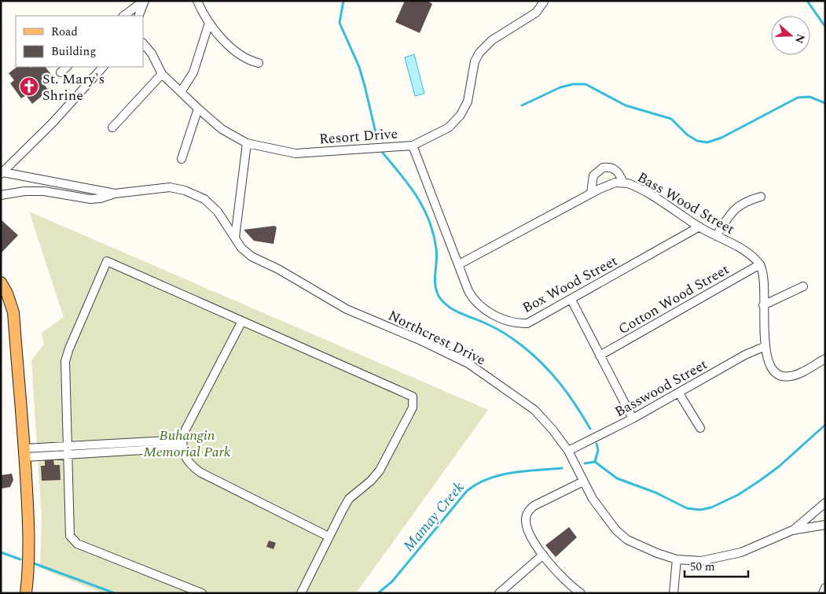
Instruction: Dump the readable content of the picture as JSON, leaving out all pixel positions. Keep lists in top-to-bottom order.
{
  "streets": {
    "street": [
      "Resort Drive",
      "Bass Wood Street",
      "Box Wood Street",
      "Cotton Wood Street",
      "Northcrest Drive",
      "Basswood Street"
    ]
  },
  "crossings": [
    ["Resort Drive", "Box Wood Street"],
    ["Bass Wood Street", "Box Wood Street"],
    ["Bass Wood Street", "Cotton Wood Street"],
    ["Northcrest Drive", "Basswood Street"]
  ],
  "water": ["Mamay Creek"],
  "parks": ["Buhangin Memorial Park"],
  "places": {
    "church": ["St. Mary's Shrine"]
  },
  "legend": ["Road", "Building"],
  "scale_bar": "50 m",
  "north": "right"
}
